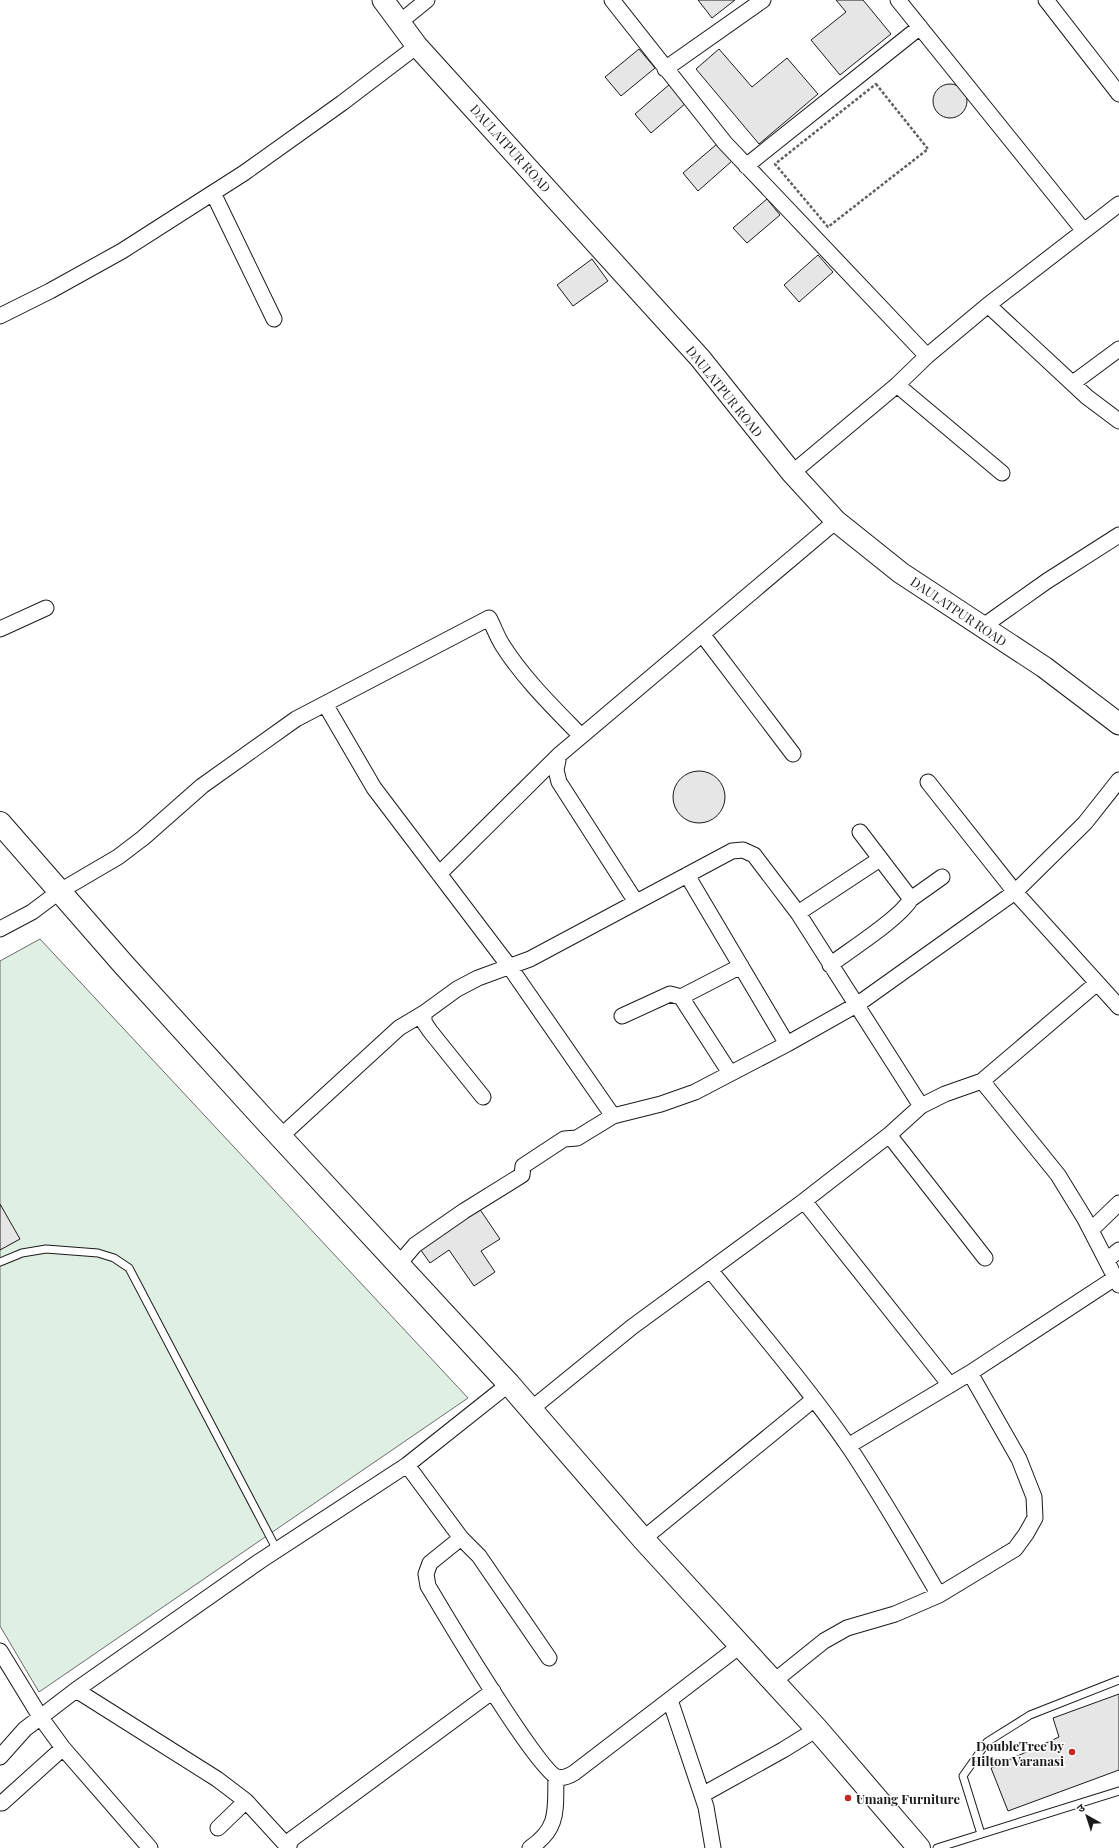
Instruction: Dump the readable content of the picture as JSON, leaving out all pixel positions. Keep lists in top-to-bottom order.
{
  "streets": {
    "street": ["DAULATPUR ROAD"]
  },
  "places": ["DoubleTree by Hilton Varanasi", "Umang Furniture"],
  "north": "top left"
}
